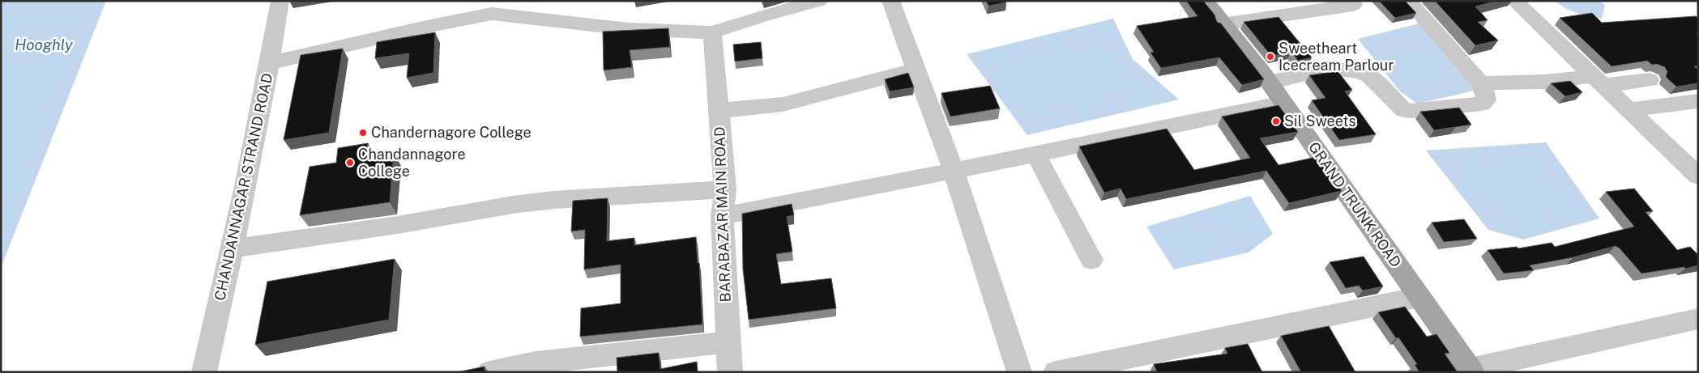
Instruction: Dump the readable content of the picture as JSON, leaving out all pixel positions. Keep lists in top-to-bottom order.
{
  "streets": {
    "main road": ["GRAND TRUNK ROAD"],
    "street": ["CHANDANNAGAR STRAND ROAD", "BARABAZAR MAIN ROAD"]
  },
  "water": ["Hooghly"],
  "places": [
    "Sweetheart Icecream Parlour",
    "Sil Sweets",
    "Chandernagore College",
    "Chandannagore College"
  ]
}
